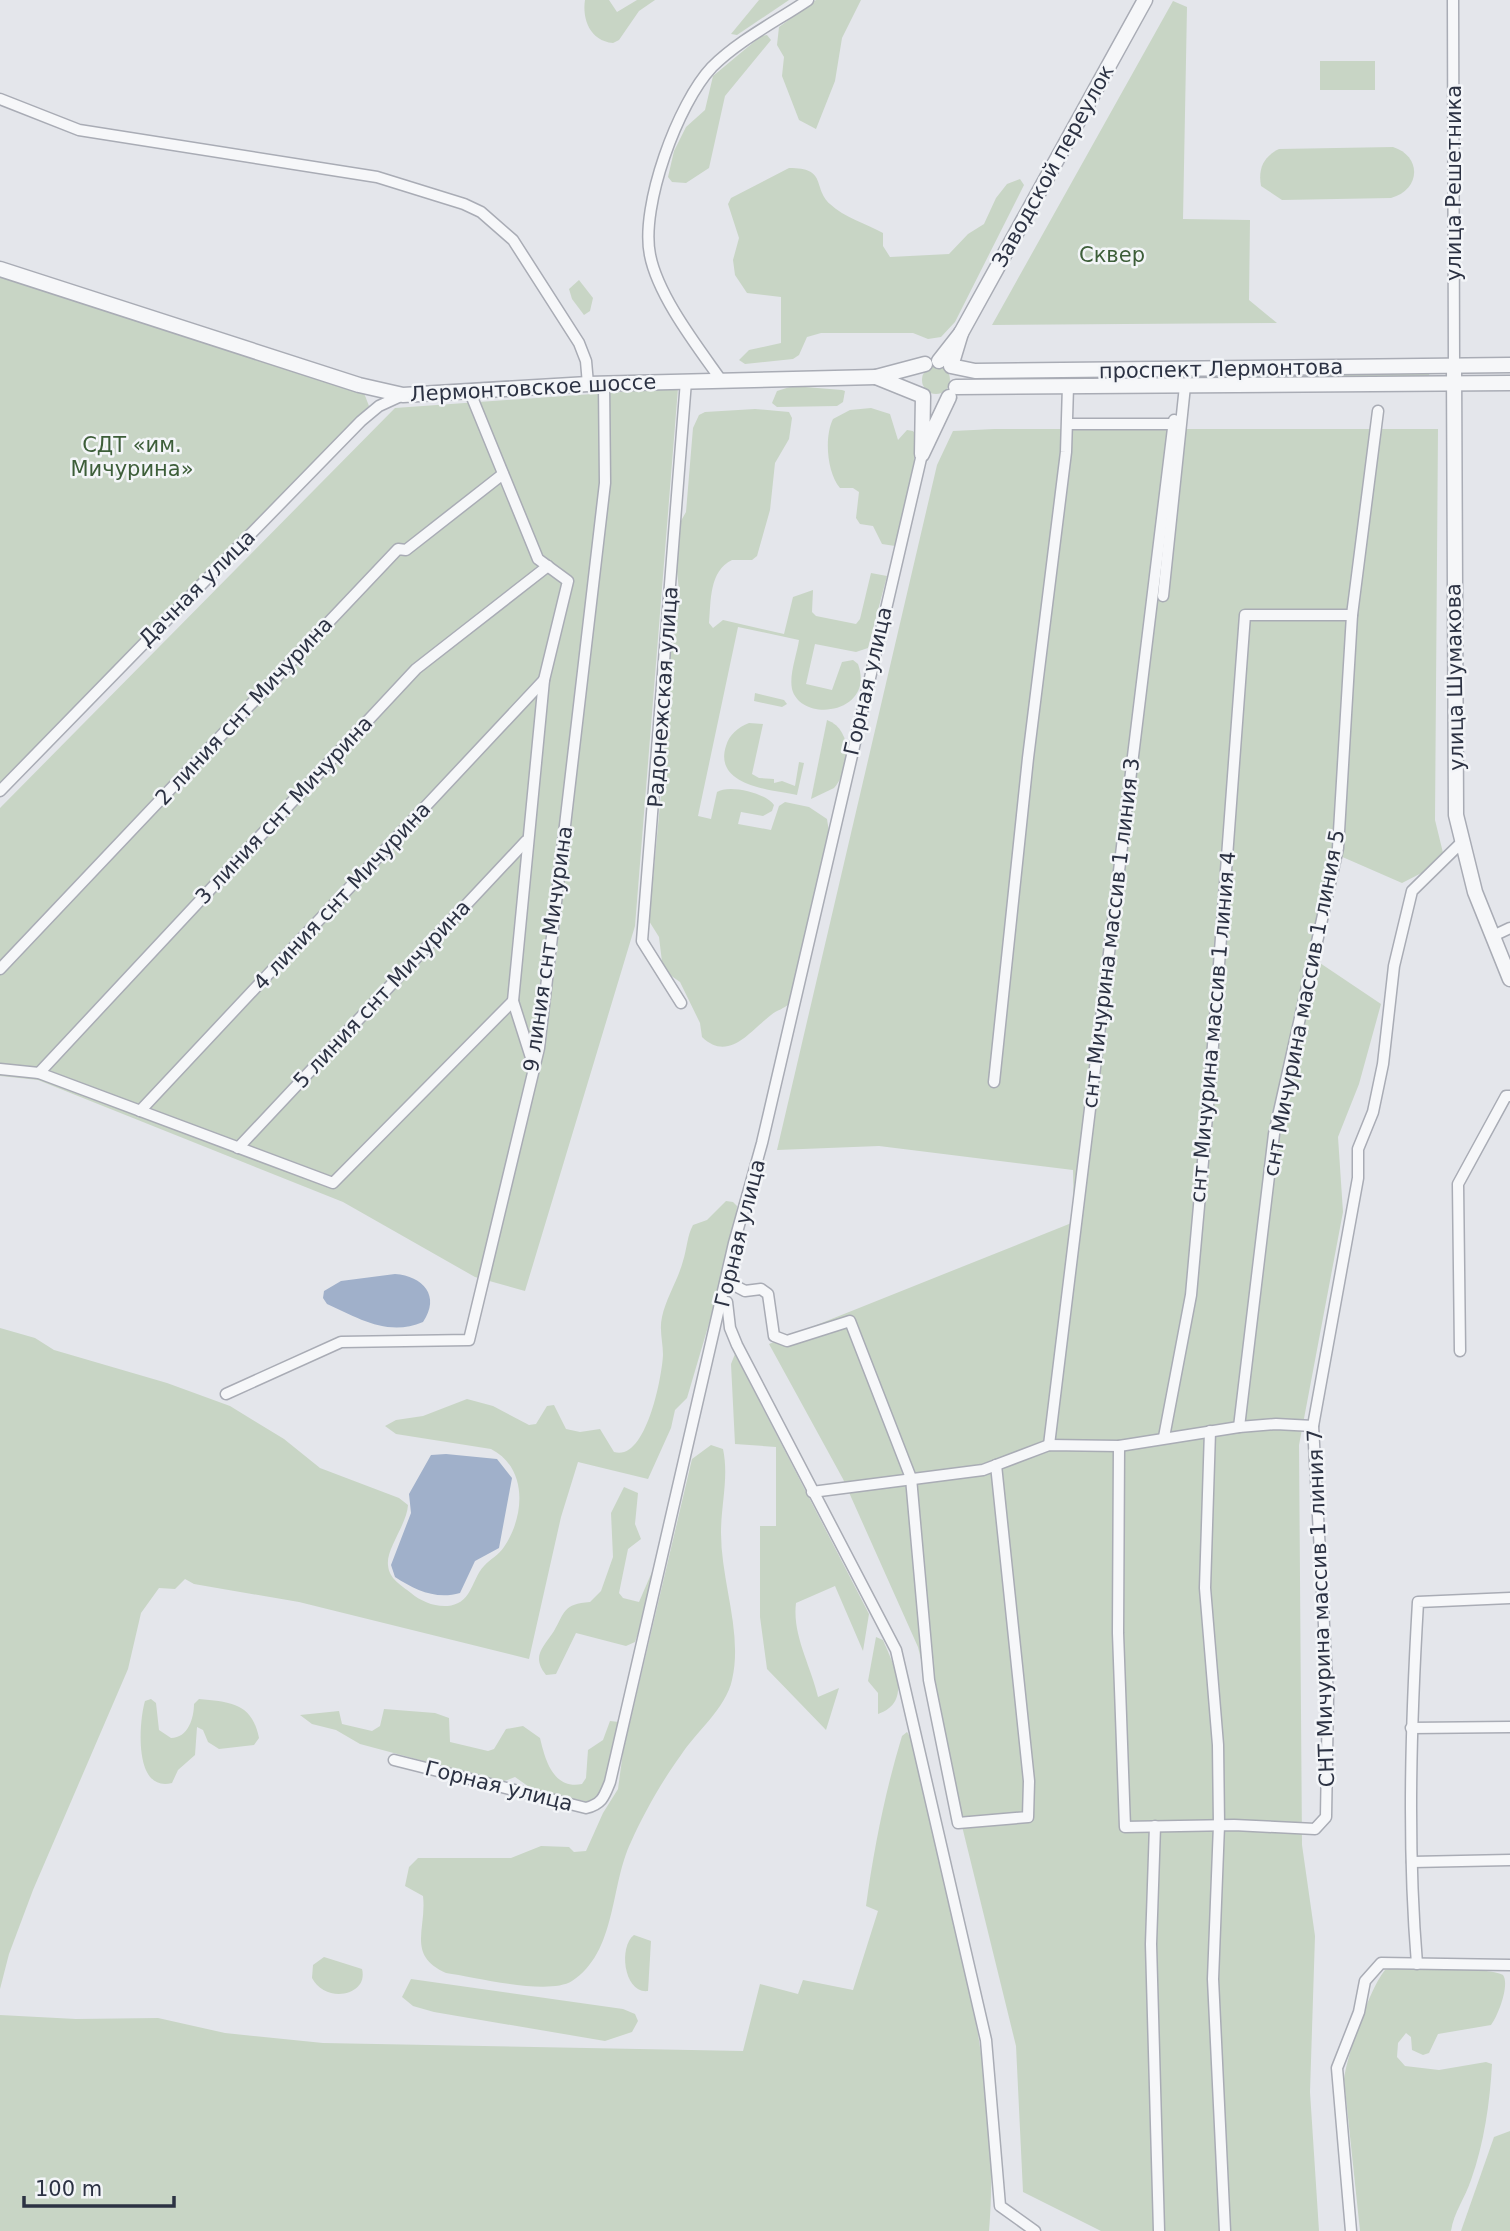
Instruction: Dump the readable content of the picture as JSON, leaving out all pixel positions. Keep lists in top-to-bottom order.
{
  "streets": {
    "street": [
      "Заводской переулок",
      "улица Решетника",
      "проспект Лермонтова",
      "Лермонтовское шоссе",
      "Дачная улица",
      "улица Шумакова",
      "Горная улица",
      "Радонежская улица",
      "2 линия снт Мичурина",
      "3 линия снт Мичурина",
      "4 линия снт Мичурина",
      "снт Мичурина массив 1 линия 3",
      "9 линия снт Мичурина",
      "5 линия снт Мичурина",
      "снт Мичурина массив 1 линия 5",
      "снт Мичурина массив 1 линия 4",
      "СНТ Мичурина массив 1 линия 7"
    ]
  },
  "crossings": [
    ["Заводской переулок", "проспект Лермонтова"],
    ["улица Решетника", "проспект Лермонтова"],
    ["улица Решетника", "улица Шумакова"],
    ["проспект Лермонтова", "улица Шумакова"],
    ["Лермонтовское шоссе", "Дачная улица"],
    ["Лермонтовское шоссе", "Радонежская улица"],
    ["Лермонтовское шоссе", "9 линия снт Мичурина"],
    ["улица Шумакова", "СНТ Мичурина массив 1 линия 7"],
    ["снт Мичурина массив 1 линия 5", "снт Мичурина массив 1 линия 4"]
  ],
  "parks": ["Сквер", "СДТ «им. Мичурина»"],
  "scale_bar": "100 m"
}
